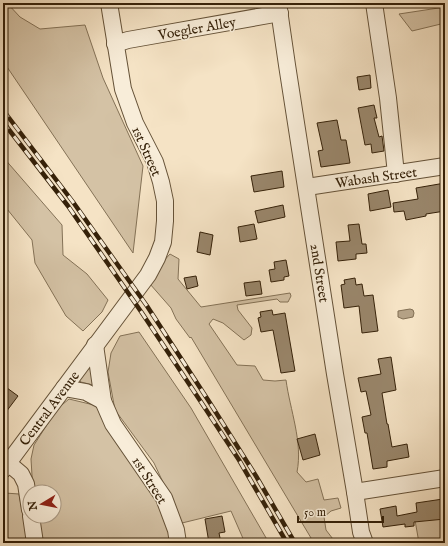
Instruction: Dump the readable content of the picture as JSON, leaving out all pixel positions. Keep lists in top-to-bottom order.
{
  "streets": {
    "street": [
      "Voegler Alley",
      "1st Street",
      "Wabash Street",
      "2nd Street",
      "Central Avenue"
    ]
  },
  "crossings": [
    ["Voegler Alley", "1st Street"],
    ["Voegler Alley", "2nd Street"],
    ["1st Street", "Central Avenue"],
    ["Wabash Street", "2nd Street"]
  ],
  "scale_bar": "50 m",
  "north": "left"
}
